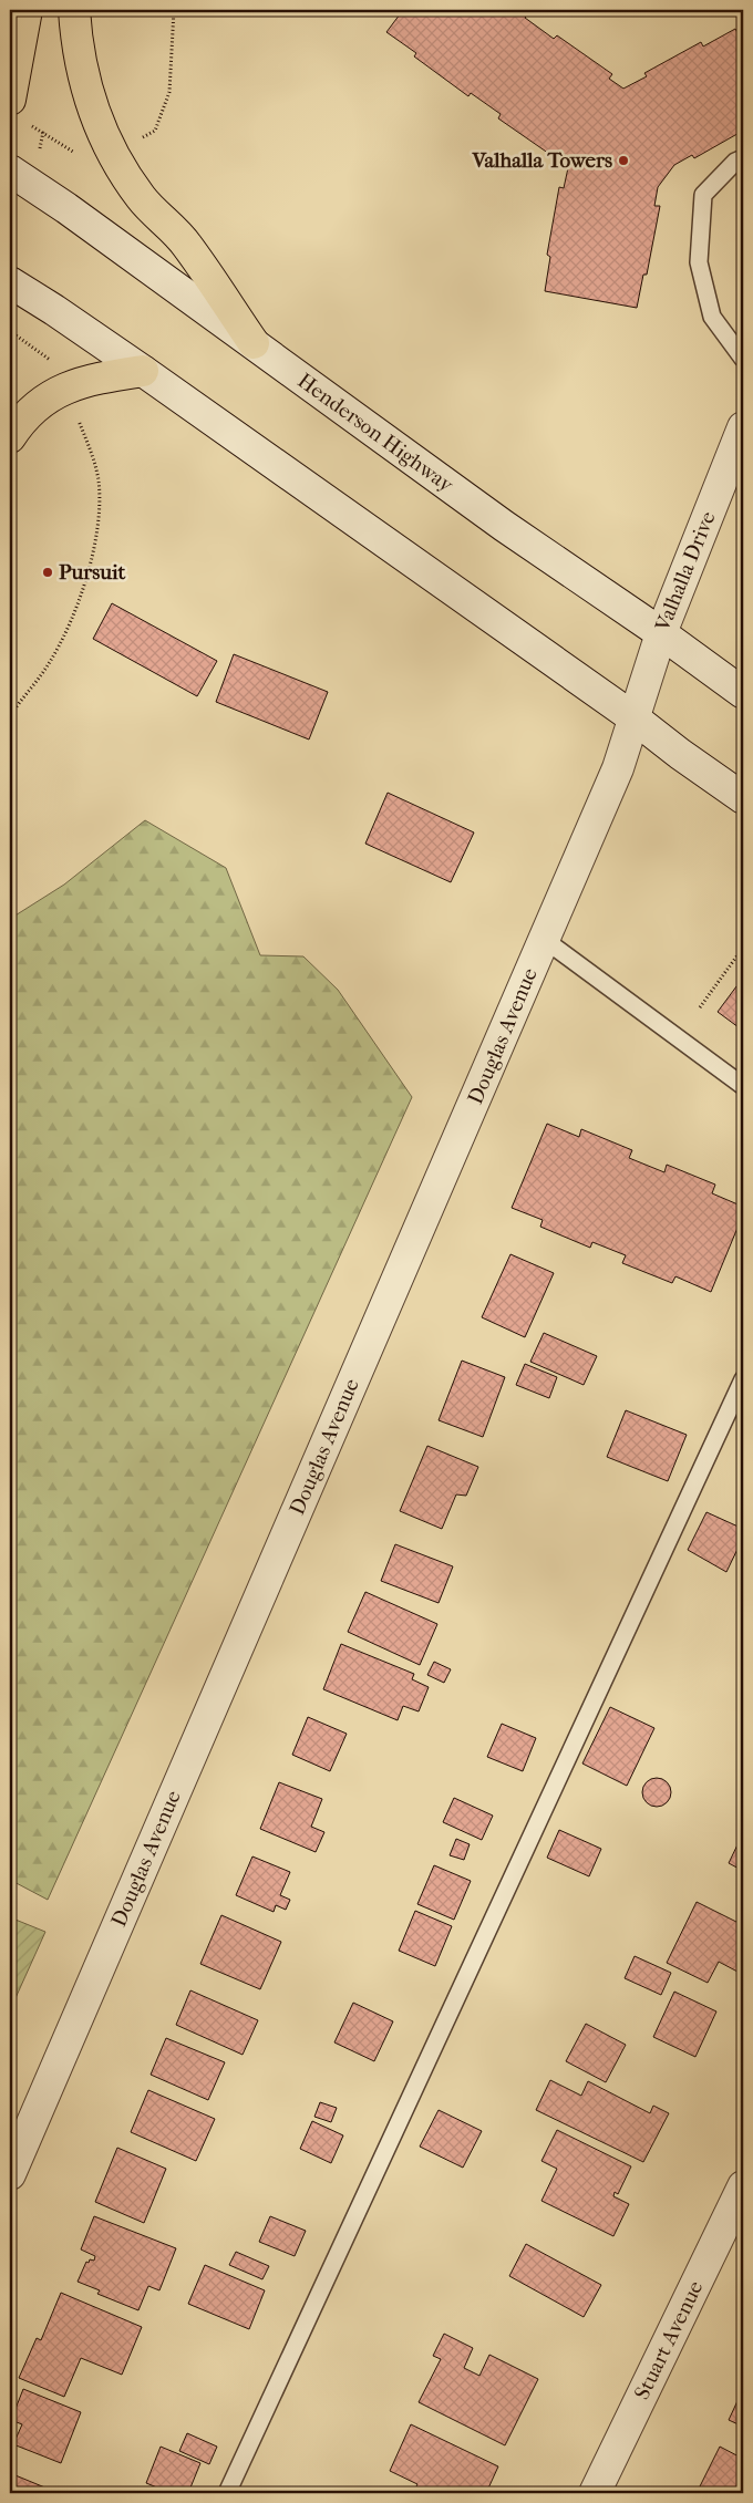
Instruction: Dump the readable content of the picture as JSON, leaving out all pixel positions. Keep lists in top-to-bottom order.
{
  "streets": {
    "street": [
      "Henderson Highway",
      "Valhalla Drive",
      "Douglas Avenue",
      "Stuart Avenue"
    ]
  },
  "crossings": [
    ["Henderson Highway", "Valhalla Drive"],
    ["Valhalla Drive", "Douglas Avenue"]
  ],
  "places": ["Valhalla Towers", "Pursuit"]
}
